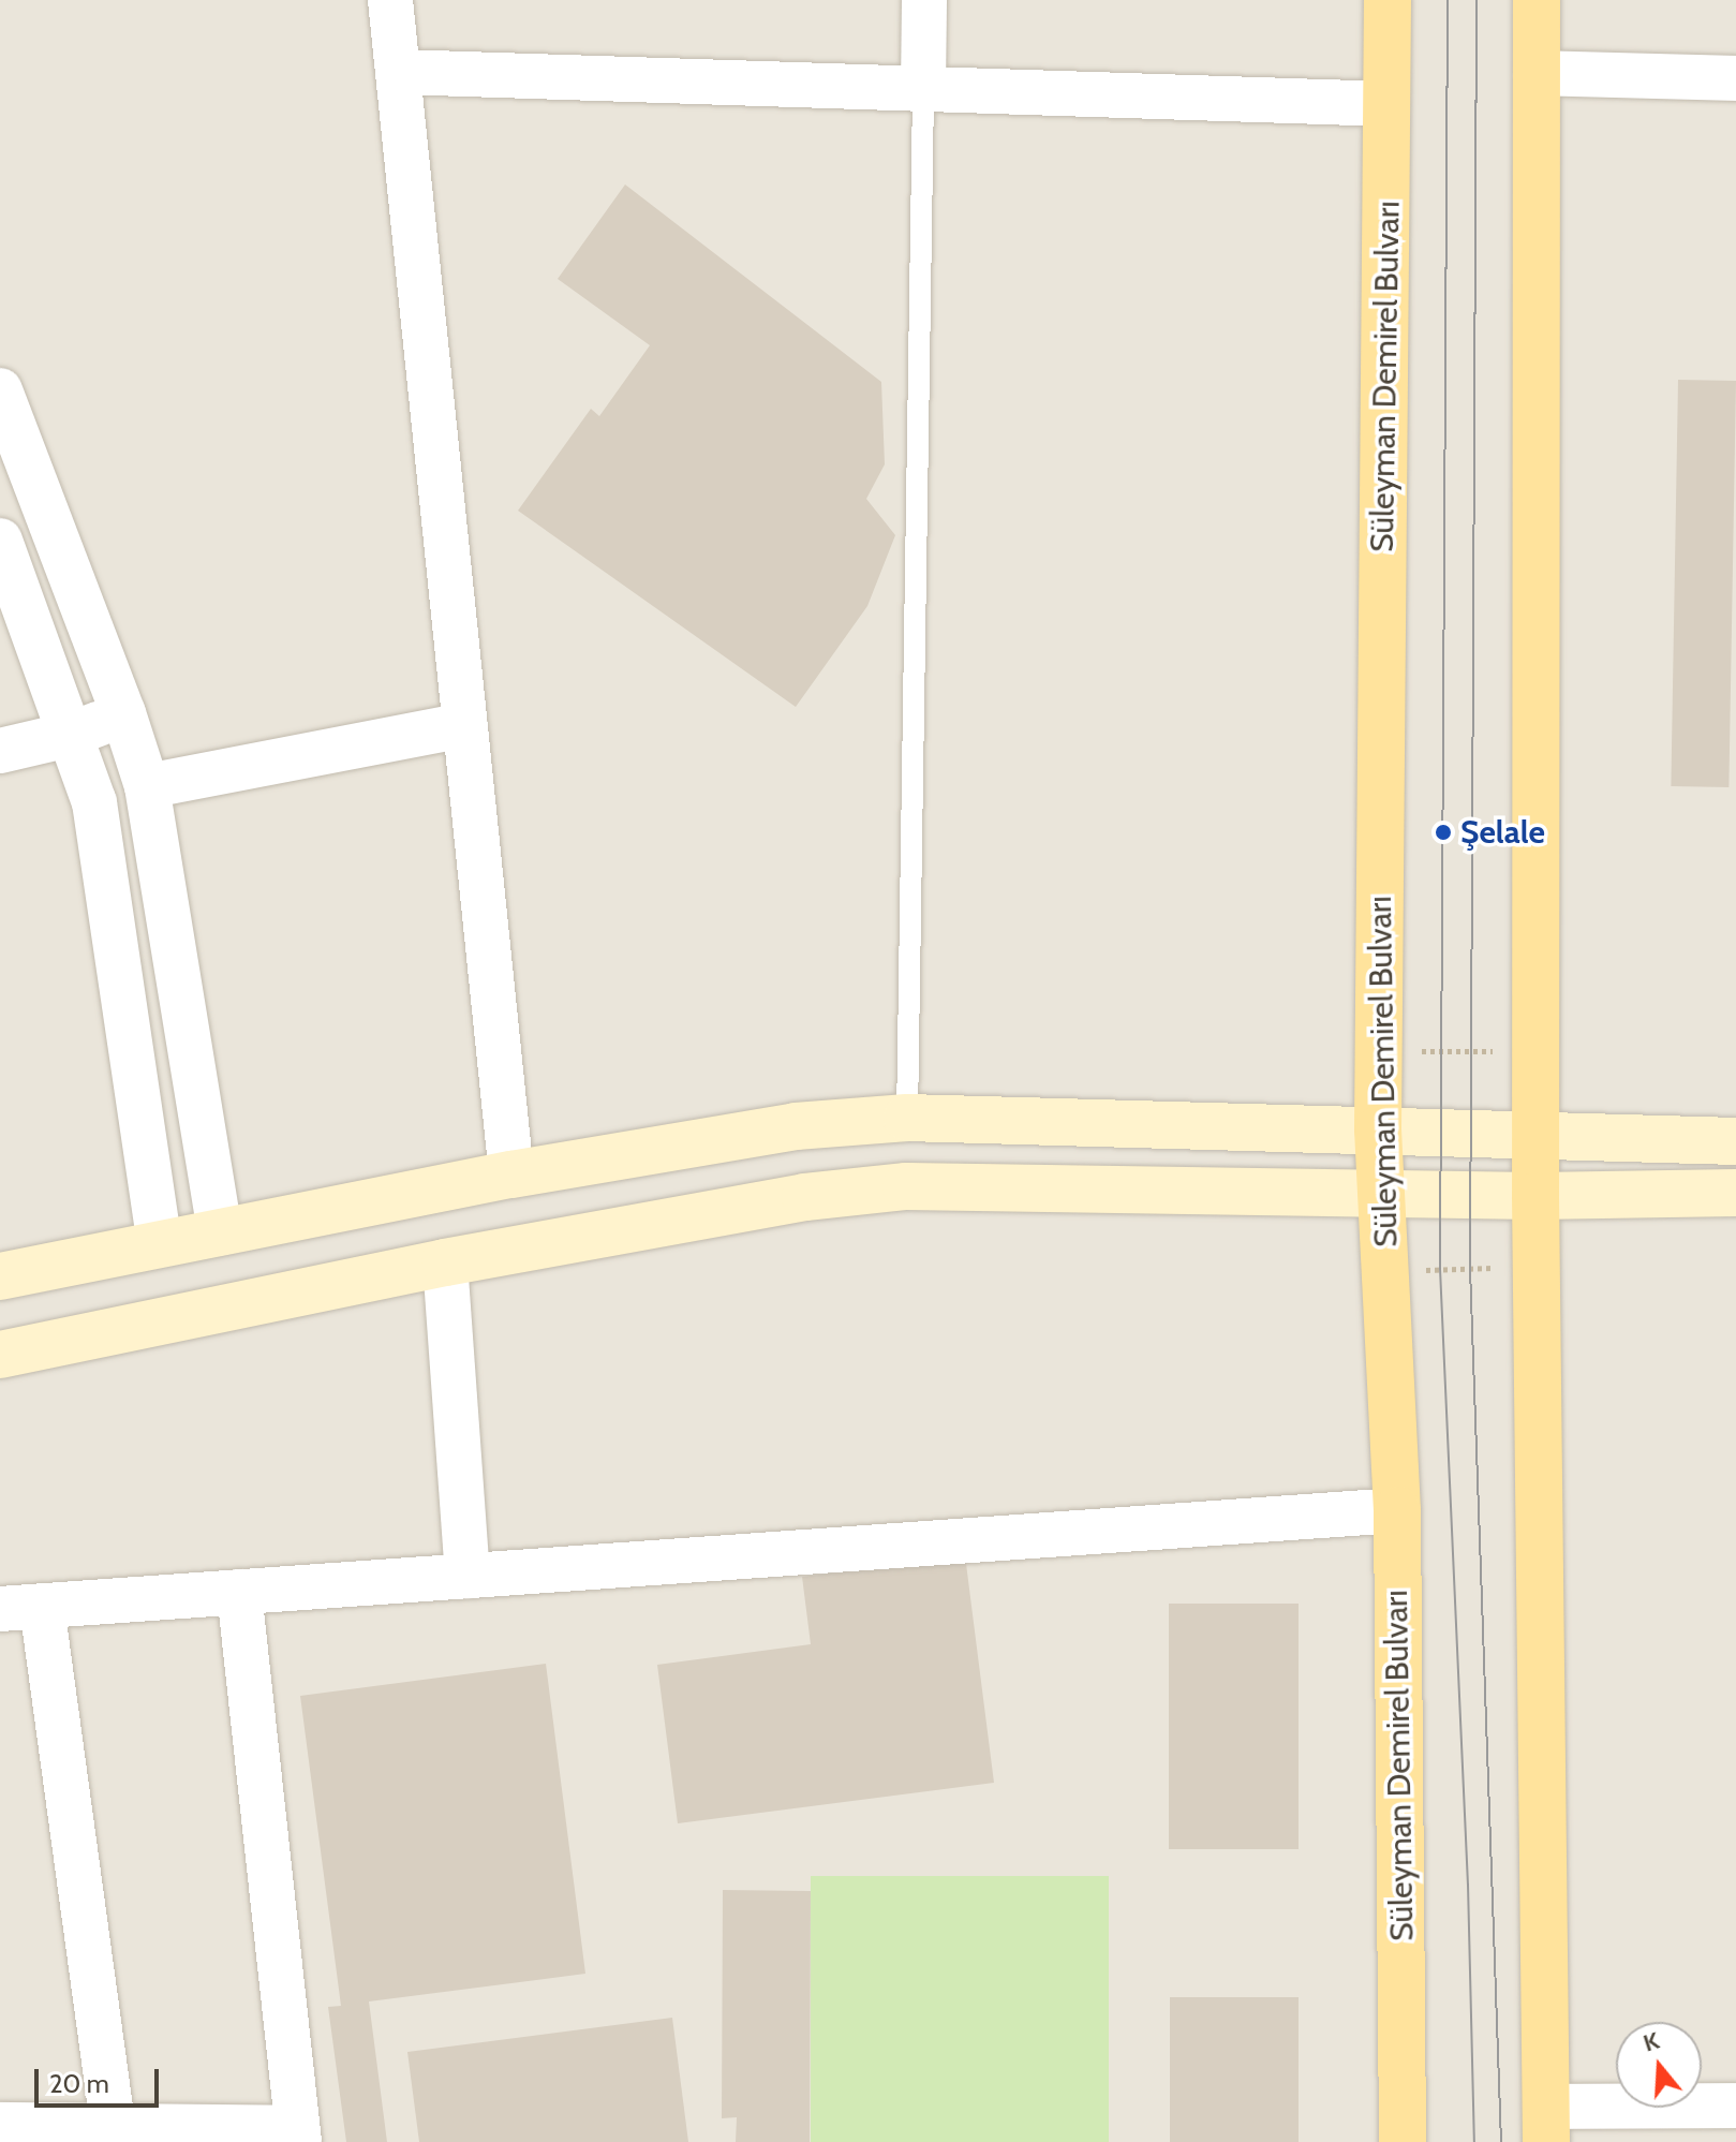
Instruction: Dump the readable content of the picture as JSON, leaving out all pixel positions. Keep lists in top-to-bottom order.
{
  "streets": {
    "main road": ["Süleyman Demirel Bulvarı"]
  },
  "places": ["Şelale"],
  "scale_bar": "20 m",
  "north": "top"
}
